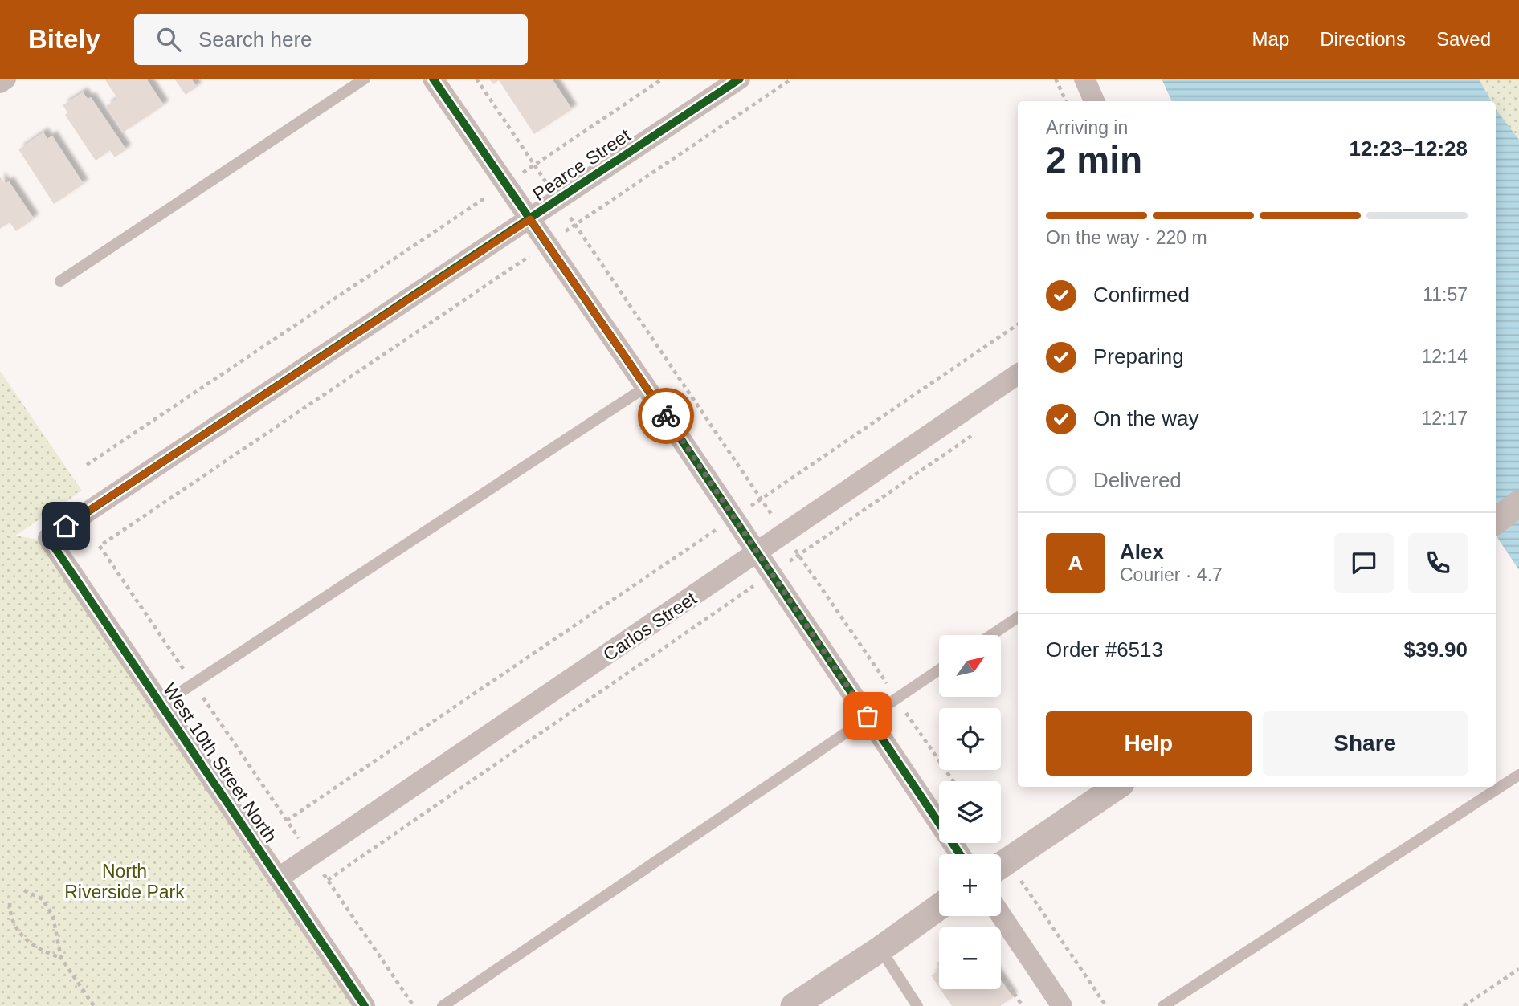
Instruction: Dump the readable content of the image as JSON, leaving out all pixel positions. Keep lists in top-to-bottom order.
{
  "streets": {
    "street": ["Pearce Street", "Carlos Street", "West 10th Street North"]
  },
  "crossings": [
    ["Pearce Street", "West 10th Street North"],
    ["Carlos Street", "West 10th Street North"]
  ],
  "parks": ["North Riverside Park"],
  "north": "top right",
  "page": {
    "header": "Bitely",
    "search": "Search here",
    "nav": ["Map", "Directions", "Saved"],
    "heading": ["2 min", "Arriving in", "12:23–12:28"],
    "panel": [
      "Alex",
      "Courier · 4.7",
      "Order #6513",
      "$39.90"
    ],
    "bar": "On the way · 220 m",
    "list": [
      ["Confirmed", "11:57"],
      ["Preparing", "12:14"],
      ["On the way", "12:17"],
      "Delivered"
    ],
    "round": "A",
    "map_buttons": ["+", "−"],
    "buttons": ["Help", "Share"]
  }
}
